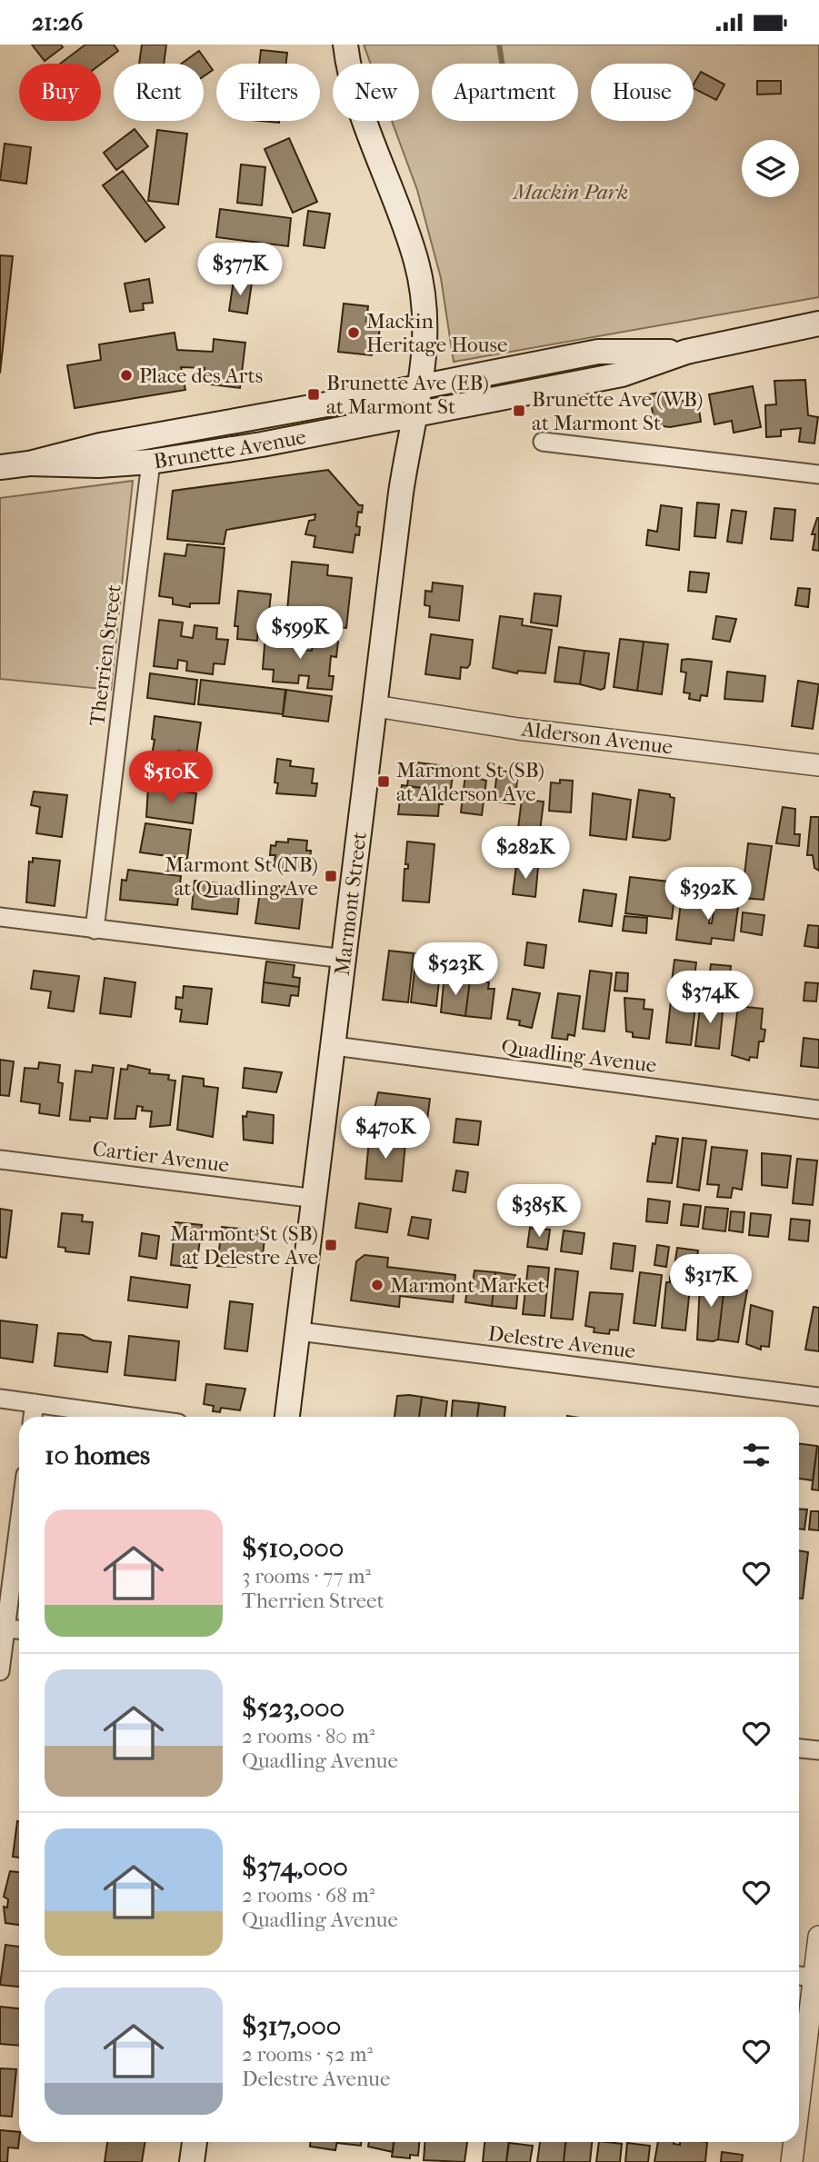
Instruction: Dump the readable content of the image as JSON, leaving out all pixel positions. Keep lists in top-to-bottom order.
{
  "streets": {
    "main road": ["Brunette Avenue", "Marmont Street"],
    "street": [
      "Therrien Street",
      "Alderson Avenue",
      "Quadling Avenue",
      "Cartier Avenue",
      "Delestre Avenue"
    ]
  },
  "crossings": [
    ["Brunette Avenue", "Therrien Street"],
    ["Brunette Avenue", "Marmont Street"],
    ["Alderson Avenue", "Marmont Street"],
    ["Marmont Street", "Quadling Avenue"],
    ["Marmont Street", "Cartier Avenue"],
    ["Marmont Street", "Delestre Avenue"]
  ],
  "parks": ["Mackin Park"],
  "places": {
    "other": ["Mackin Heritage House", "Place des Arts", "Marmont Market"],
    "transit": [
      "Brunette Ave (EB) at Marmont St",
      "Brunette Ave (WB) at Marmont St",
      "Marmont St (SB) at Alderson Ave",
      "Marmont St (NB) at Quadling Ave",
      "Marmont St (SB) at Delestre Ave"
    ]
  },
  "page": {
    "status": "21:26",
    "chip": [
      "Buy",
      "Rent",
      "Filters",
      "New",
      "Apartment",
      "House"
    ],
    "price": [
      "$377K",
      "$599K",
      "$510K",
      "$282K",
      "$392K",
      "$523K",
      "$374K",
      "$470K",
      "$385K",
      "$317K"
    ],
    "heading": "10 homes",
    "list": [
      {
        "name": "$510,000",
        "note": "3 rooms · 77 m² · Therrien Street"
      },
      {
        "name": "$523,000",
        "note": "2 rooms · 80 m² · Quadling Avenue"
      },
      {
        "name": "$374,000",
        "note": "2 rooms · 68 m² · Quadling Avenue"
      },
      {
        "name": "$317,000",
        "note": "2 rooms · 52 m² · Delestre Avenue"
      }
    ]
  }
}
